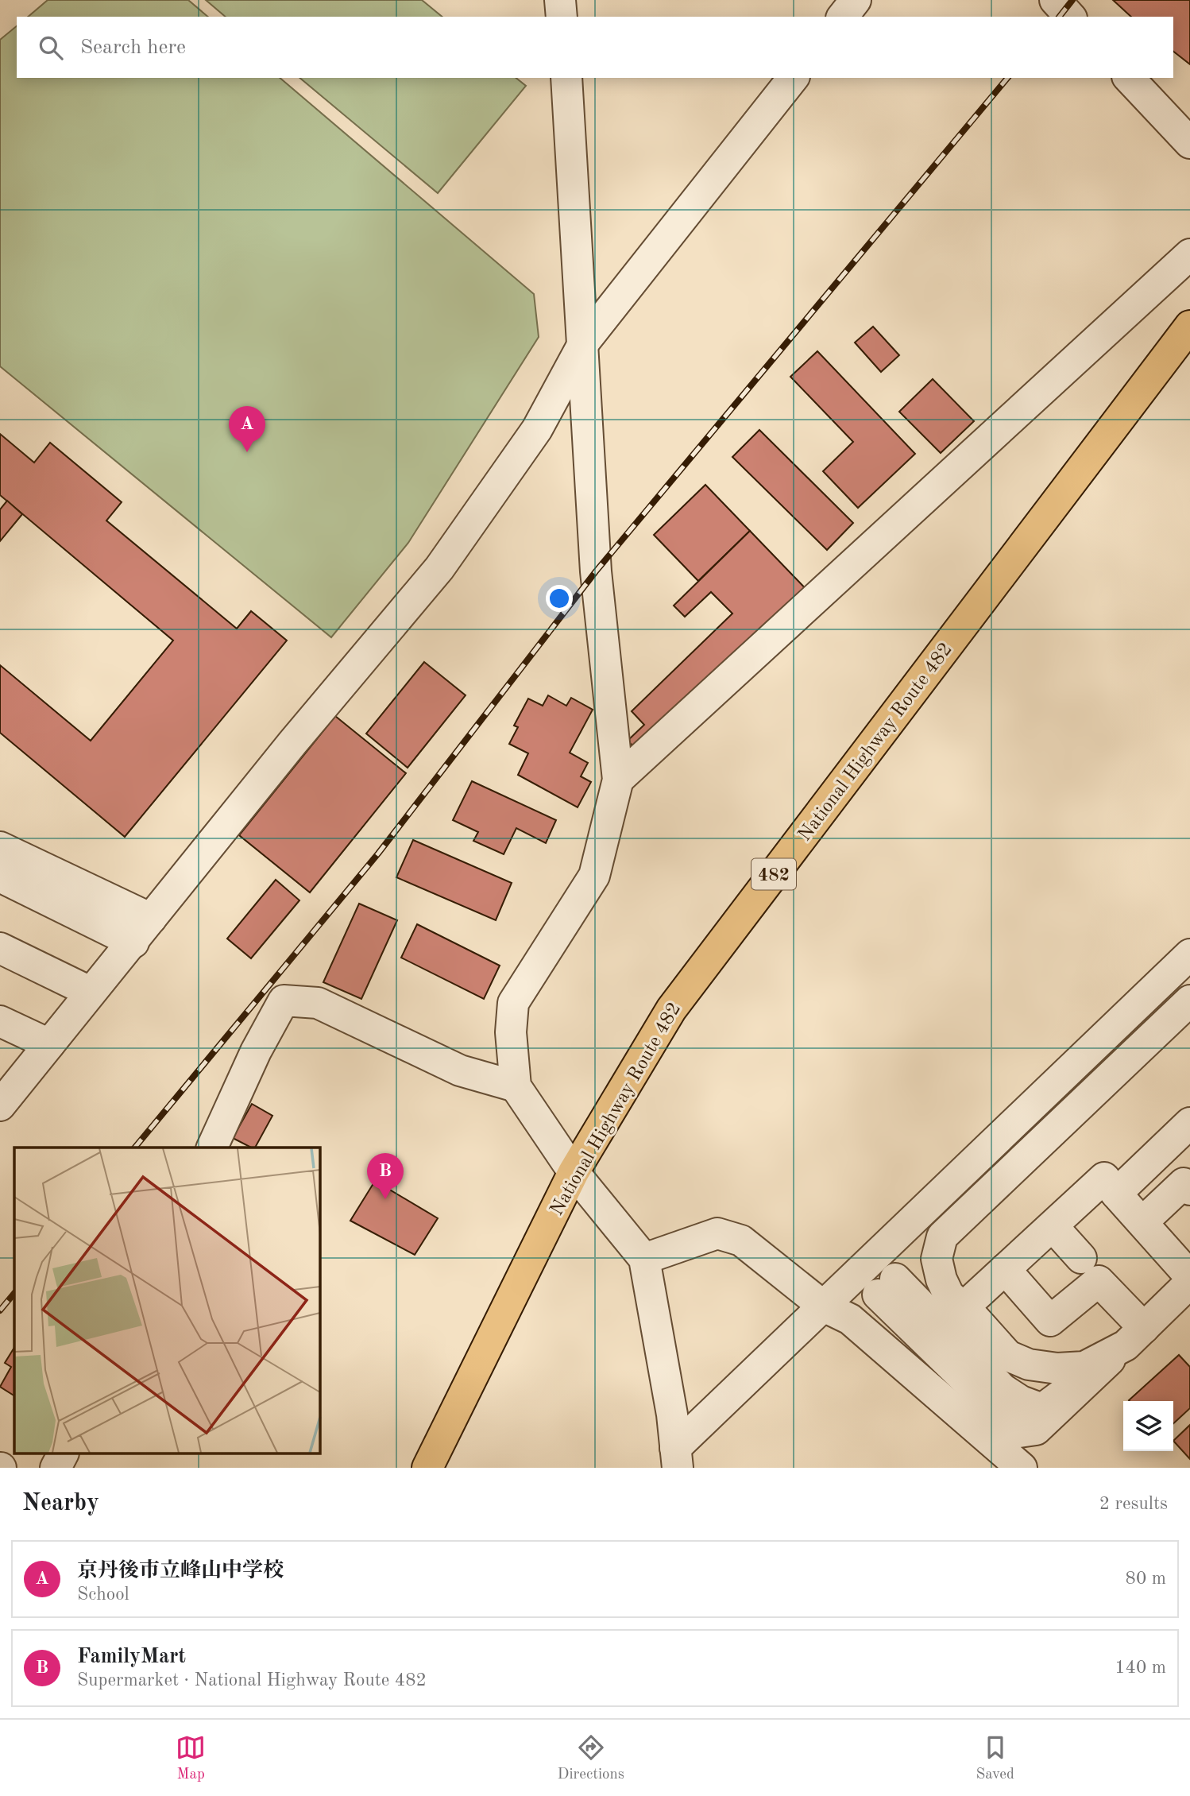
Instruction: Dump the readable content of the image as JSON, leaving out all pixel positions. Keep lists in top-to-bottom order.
{
  "streets": {
    "highway": ["National Highway Route 482", "482"]
  },
  "page": {
    "search": "Search here",
    "pins": ["A", "B"],
    "heading": ["Nearby", "2 results"],
    "list": [
      {
        "mark": "A",
        "name": "京丹後市立峰山中学校",
        "note": "School",
        "value": "80 m"
      },
      {
        "mark": "B",
        "name": "FamilyMart",
        "note": "Supermarket · National Highway Route 482",
        "value": "140 m"
      }
    ],
    "nav": ["Map", "Directions", "Saved"]
  }
}
